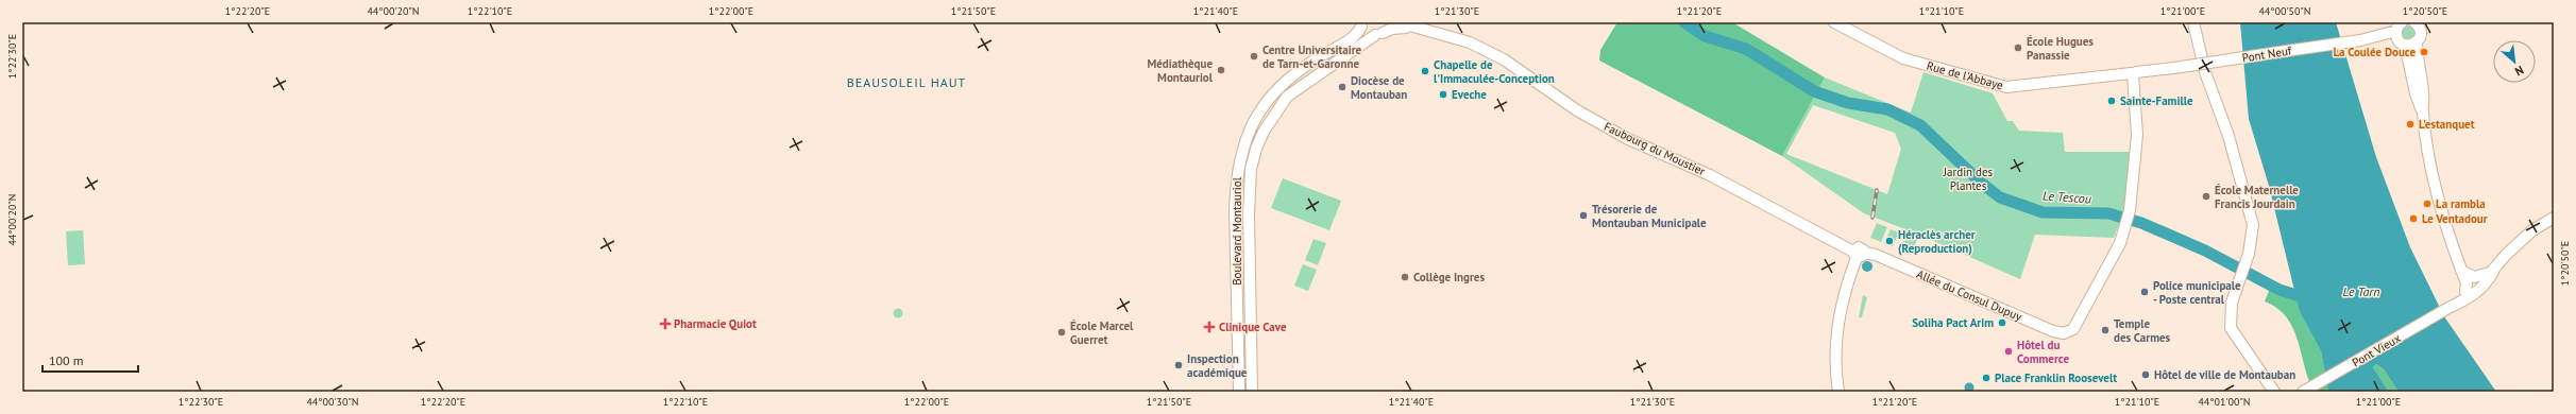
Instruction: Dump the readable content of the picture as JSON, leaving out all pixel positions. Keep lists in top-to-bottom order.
{
  "streets": {
    "main road": [
      "Pont Neuf",
      "Rue de l'Abbaye",
      "Faubourg du Moustier",
      "Boulevard Montauriol",
      "Allée du Consul Dupuy",
      "Pont Vieux"
    ]
  },
  "crossings": [
    ["Pont Neuf", "Rue de l'Abbaye"],
    ["Rue de l'Abbaye", "Allée du Consul Dupuy"],
    ["Faubourg du Moustier", "Boulevard Montauriol"],
    ["Faubourg du Moustier", "Allée du Consul Dupuy"]
  ],
  "districts": ["BEAUSOLEIL HAUT"],
  "water": ["Le Tescou", "Le Tarn"],
  "parks": ["Jardin des Plantes"],
  "places": {
    "other": [
      "École Hugues Panassie",
      "La Coulée Douce",
      "Centre Universitaire de Tarn-et-Garonne",
      "Médiathèque Montauriol",
      "Chapelle de l'Immaculée-Conception",
      "Diocèse de Montauban",
      "Eveche",
      "Sainte-Famille",
      "L'estanquet",
      "École Maternelle Francis Jourdain",
      "La rambla",
      "Trésorerie de Montauban Municipale",
      "Le Ventadour",
      "Héraclès archer (Reproduction)",
      "Collège Ingres",
      "Police municipale - Poste central",
      "Soliha Pact Arim",
      "Temple des Carmes",
      "École Marcel Guerret",
      "Hôtel du Commerce",
      "Inspection académique",
      "Hôtel de ville de Montauban",
      "Place Franklin Roosevelt"
    ],
    "health": ["Pharmacie Quiot", "Clinique Cave"]
  },
  "scale_bar": "100 m",
  "north": "bottom right",
  "coordinates": [
    "1°22'20\"E",
    "44°00'20\"N",
    "1°22'10\"E",
    "1°22'00\"E",
    "1°21'50\"E",
    "1°21'40\"E",
    "1°21'30\"E",
    "1°21'20\"E",
    "1°21'10\"E",
    "1°21'00\"E",
    "44°00'50\"N",
    "1°20'50\"E",
    "1°22'30\"E",
    "44°00'30\"N",
    "44°01'00\"N"
  ]
}
